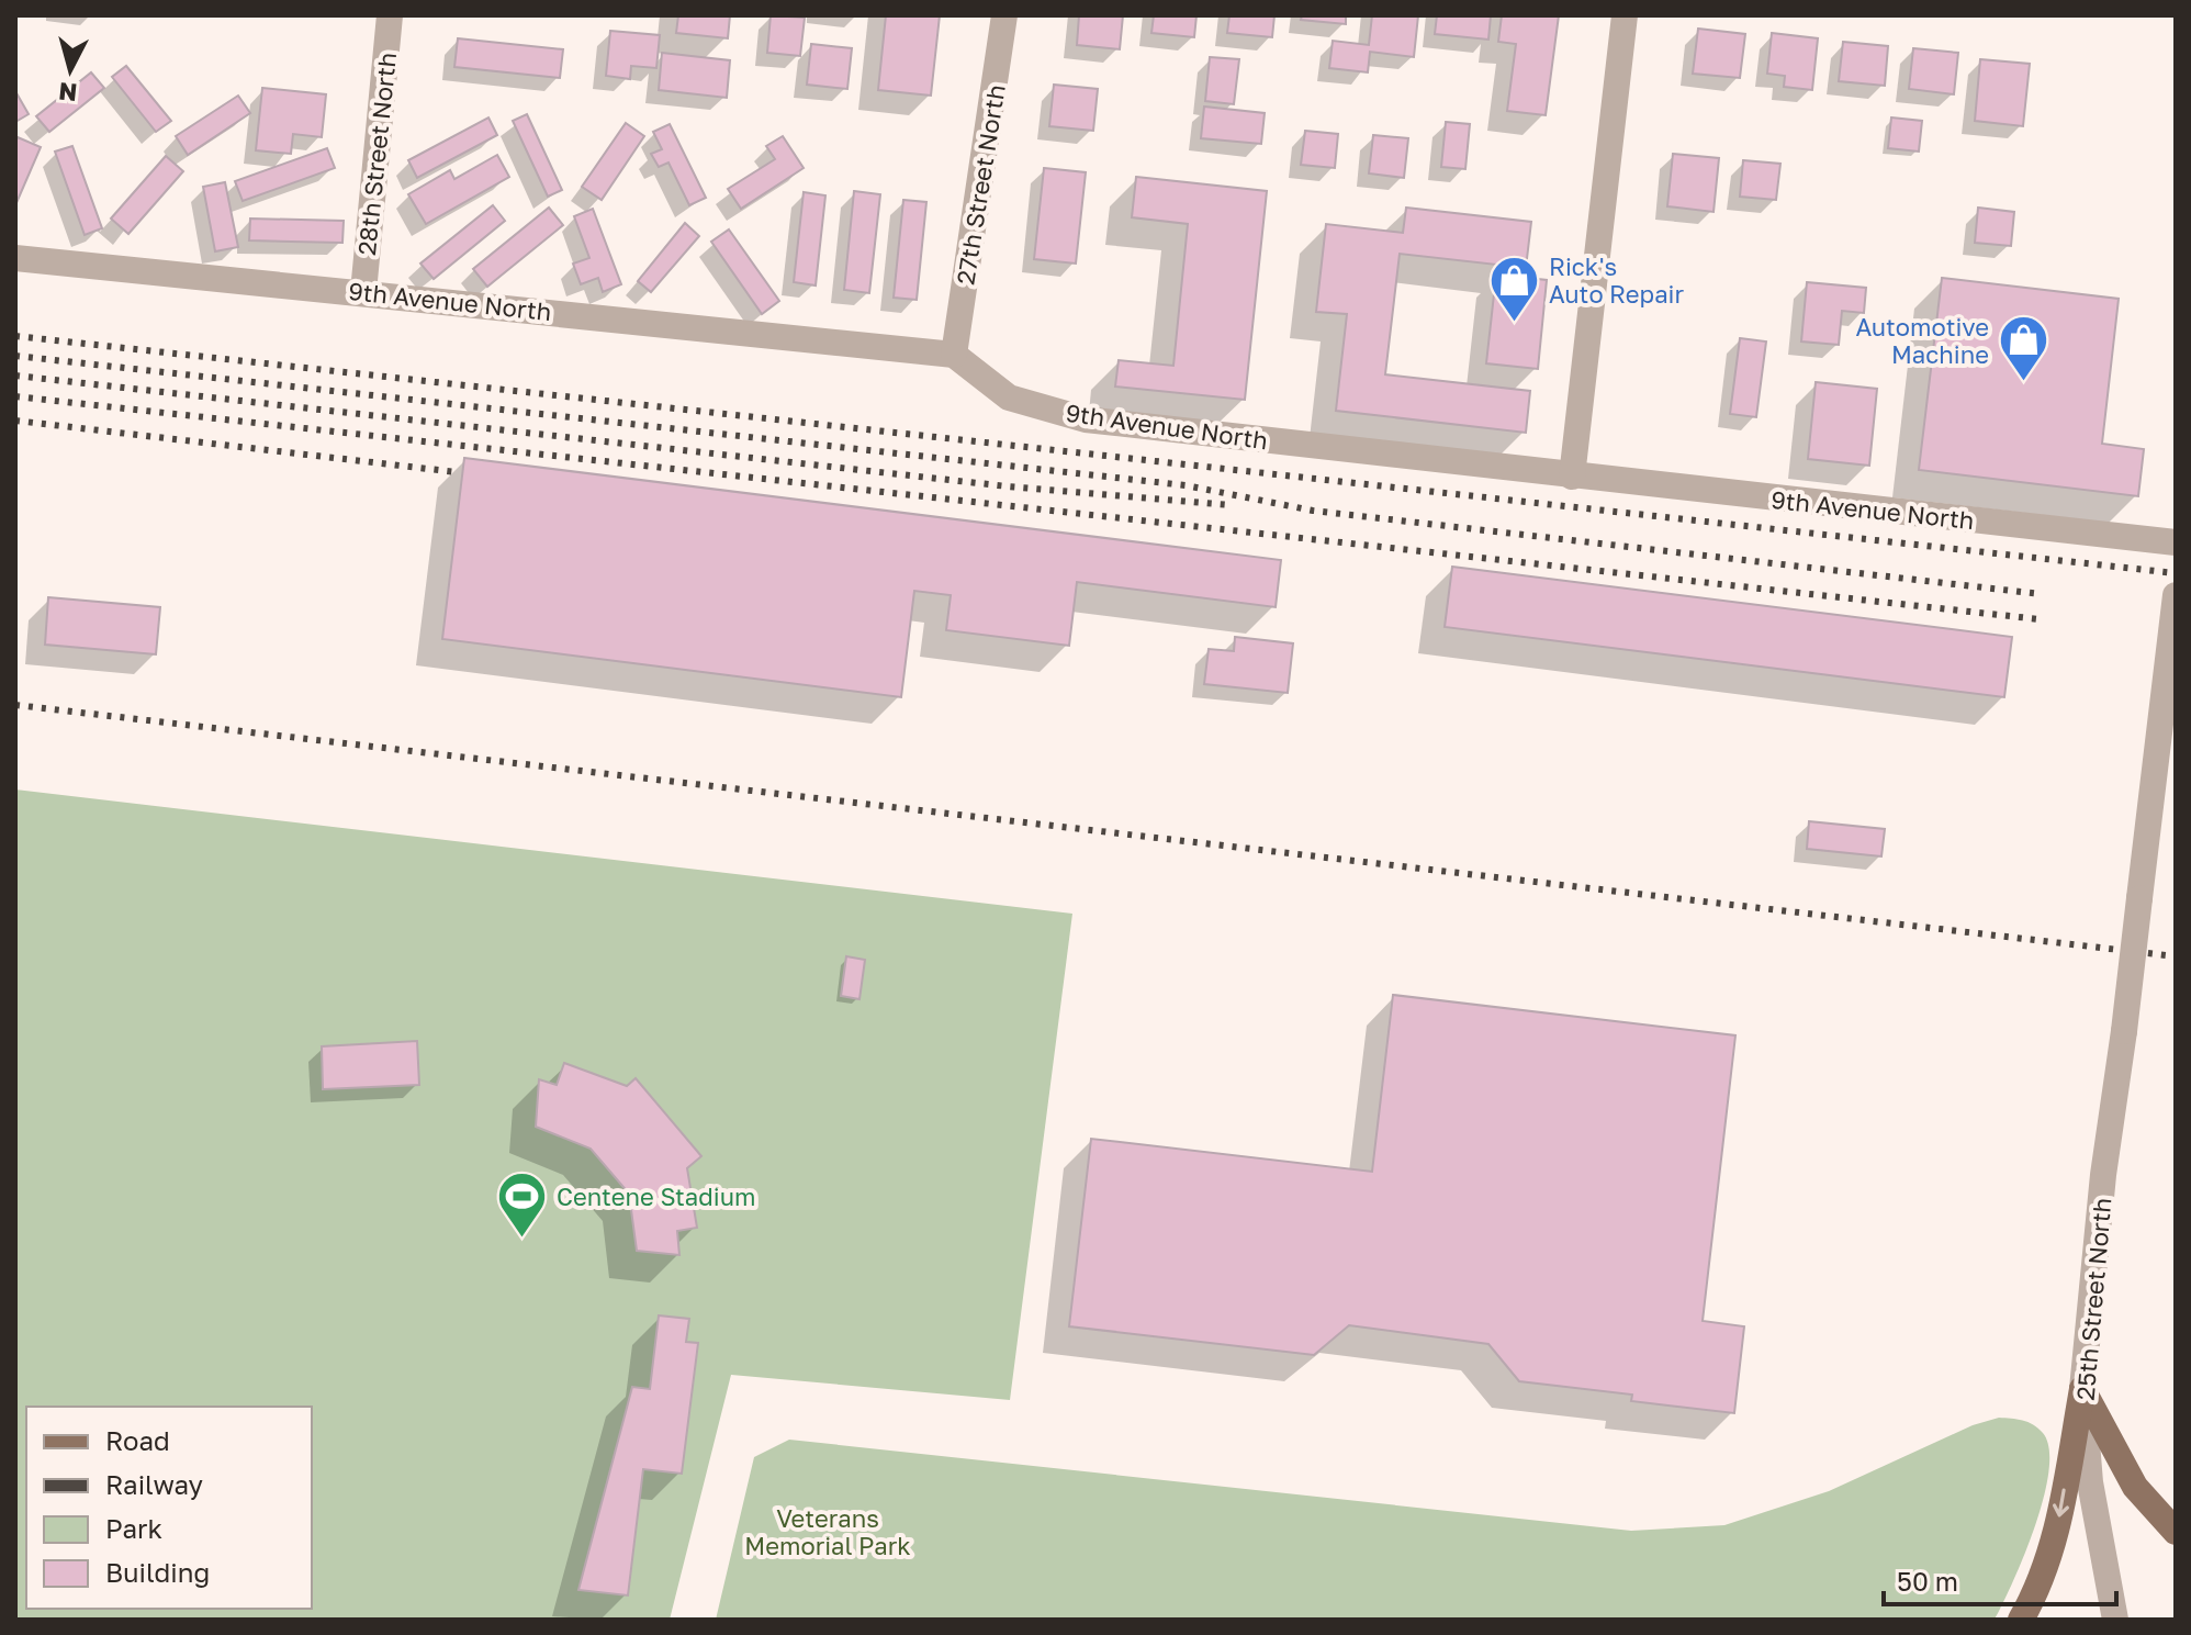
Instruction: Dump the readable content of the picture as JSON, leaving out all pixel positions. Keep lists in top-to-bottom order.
{
  "streets": {
    "street": [
      "28th Street North",
      "27th Street North",
      "9th Avenue North",
      "25th Street North"
    ]
  },
  "crossings": [
    ["28th Street North", "9th Avenue North"],
    ["27th Street North", "9th Avenue North"]
  ],
  "parks": ["Veterans Memorial Park"],
  "places": {
    "shop": ["Rick's Auto Repair", "Automotive Machine"],
    "sports": ["Centene Stadium"]
  },
  "legend": [
    "Road",
    "Railway",
    "Park",
    "Building"
  ],
  "scale_bar": "50 m",
  "north": "bottom"
}
